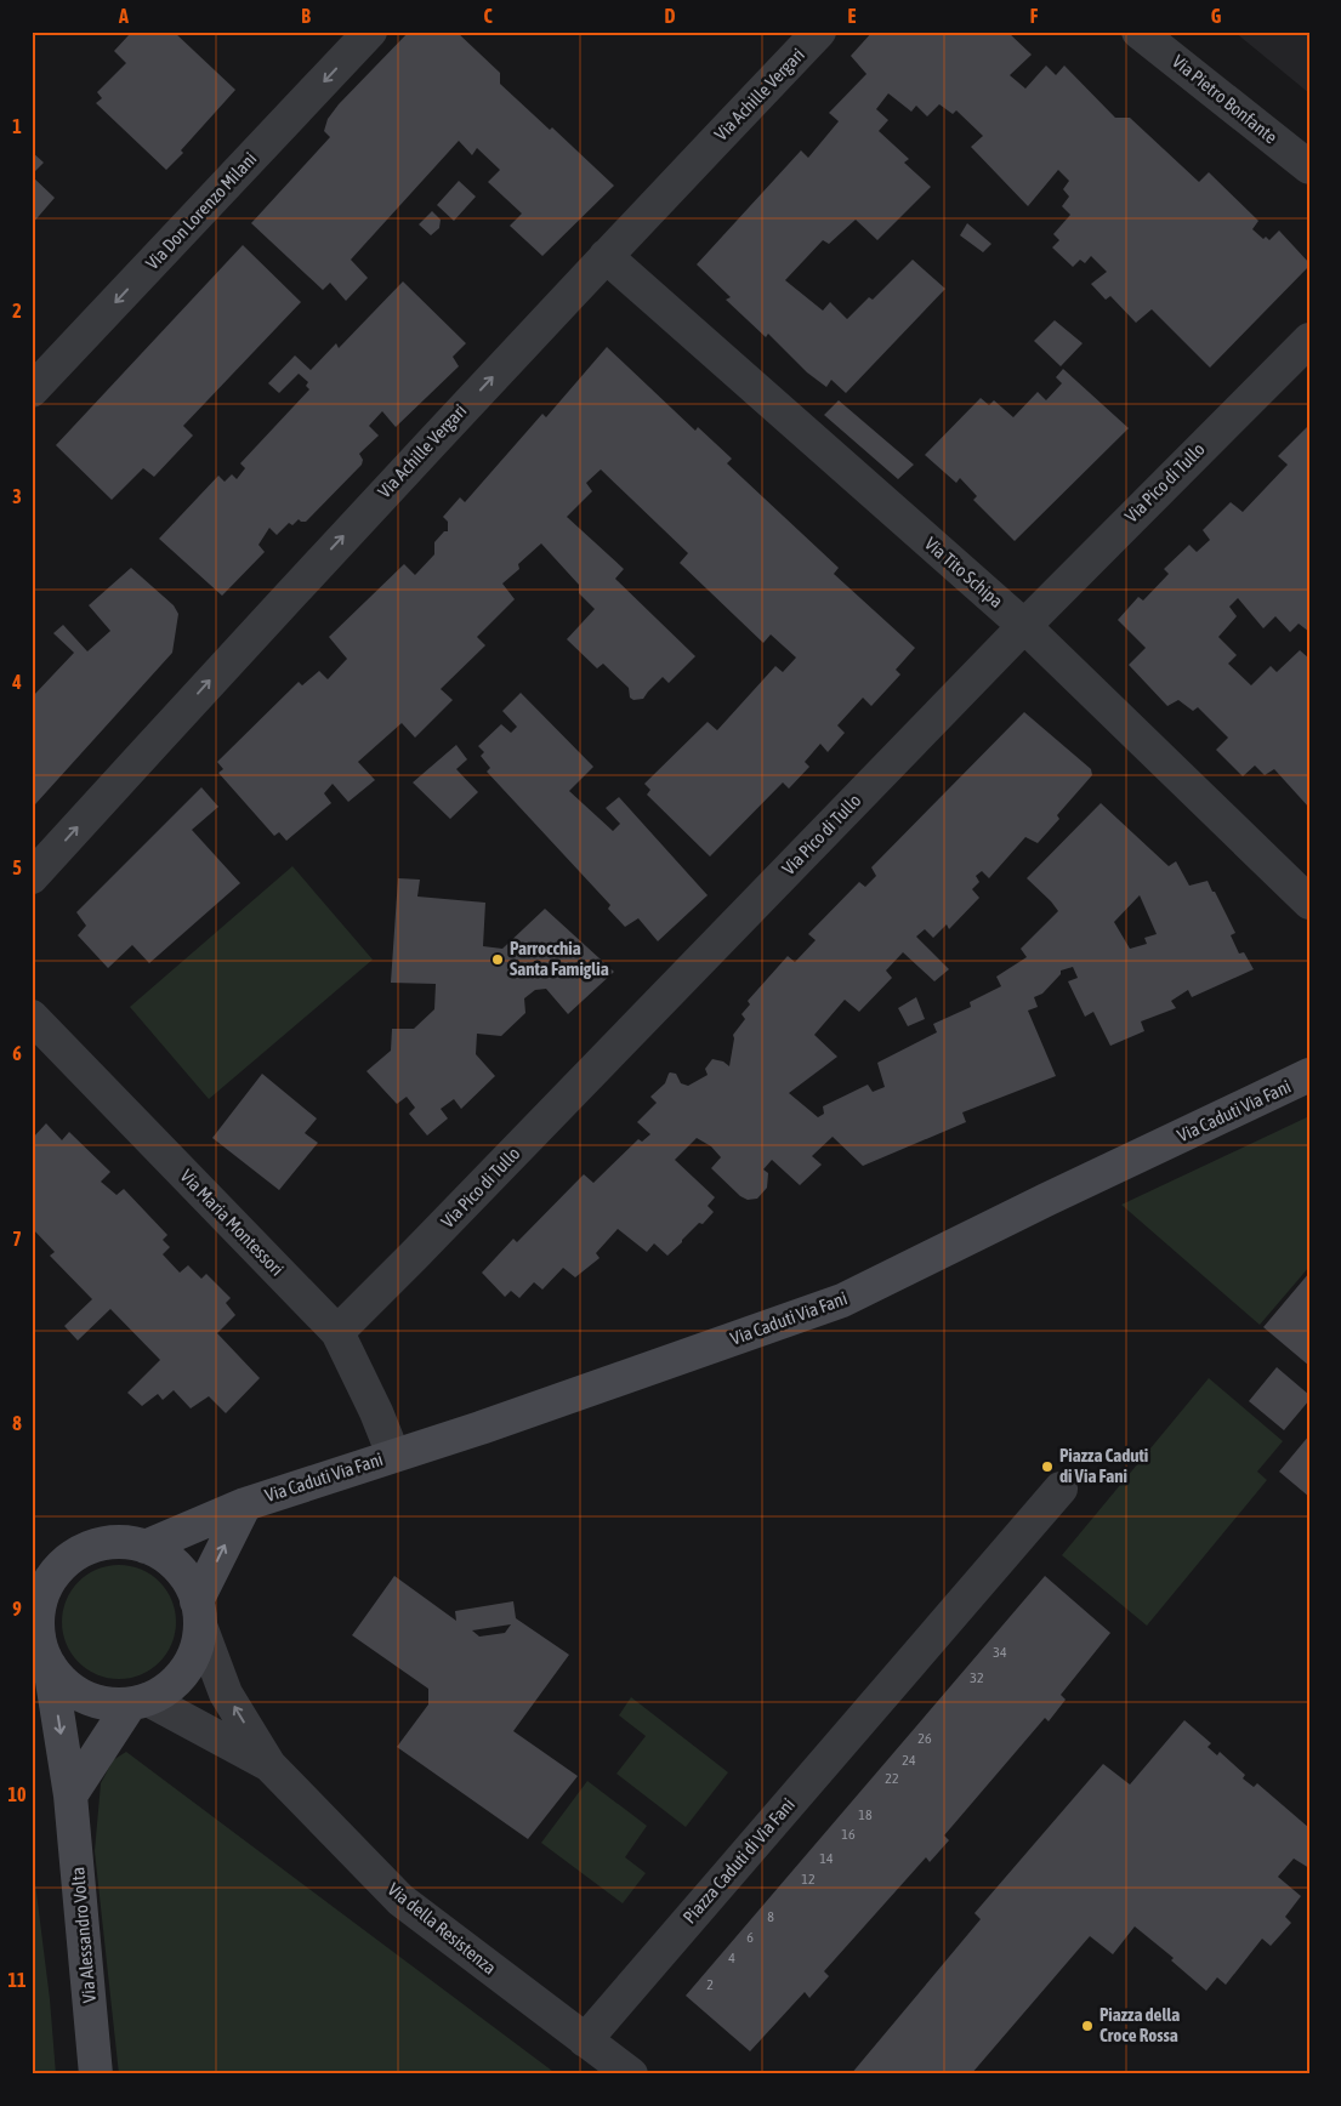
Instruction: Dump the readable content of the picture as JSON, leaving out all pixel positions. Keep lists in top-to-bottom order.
{
  "streets": {
    "street": [
      "Via Achille Vergari",
      "Via Pietro Bonfante",
      "Via Don Lorenzo Milani",
      "Via Pico di Tullo",
      "Via Tito Schipa",
      "Via Caduti Via Fani",
      "Via Maria Montessori",
      "Piazza Caduti di Via Fani",
      "Via della Resistenza",
      "Via Alessandro Volta"
    ]
  },
  "crossings": [
    ["Via Achille Vergari", "Via Tito Schipa"],
    ["Via Pico di Tullo", "Via Tito Schipa"],
    ["Via Pico di Tullo", "Via Maria Montessori"],
    ["Via Caduti Via Fani", "Via Maria Montessori"],
    ["Via Caduti Via Fani", "Via della Resistenza"],
    ["Via Caduti Via Fani", "Via Alessandro Volta"],
    ["Piazza Caduti di Via Fani", "Via della Resistenza"],
    ["Via della Resistenza", "Via Alessandro Volta"]
  ],
  "one_way": ["Via Achille Vergari", "Via Don Lorenzo Milani", "Via Alessandro Volta"],
  "places": ["Parrocchia Santa Famiglia", "Piazza Caduti di Via Fani", "Piazza della Croce Rossa"],
  "house_numbers": [
    "34",
    "32",
    "26",
    "24",
    "22",
    "18",
    "16",
    "14",
    "12",
    "8",
    "6",
    "4",
    "2"
  ],
  "grid": {
    "columns": [
      "A",
      "B",
      "C",
      "D",
      "E",
      "F",
      "G"
    ],
    "rows": [
      "1",
      "2",
      "3",
      "4",
      "5",
      "6",
      "7",
      "8",
      "9",
      "10",
      "11"
    ]
  }
}
